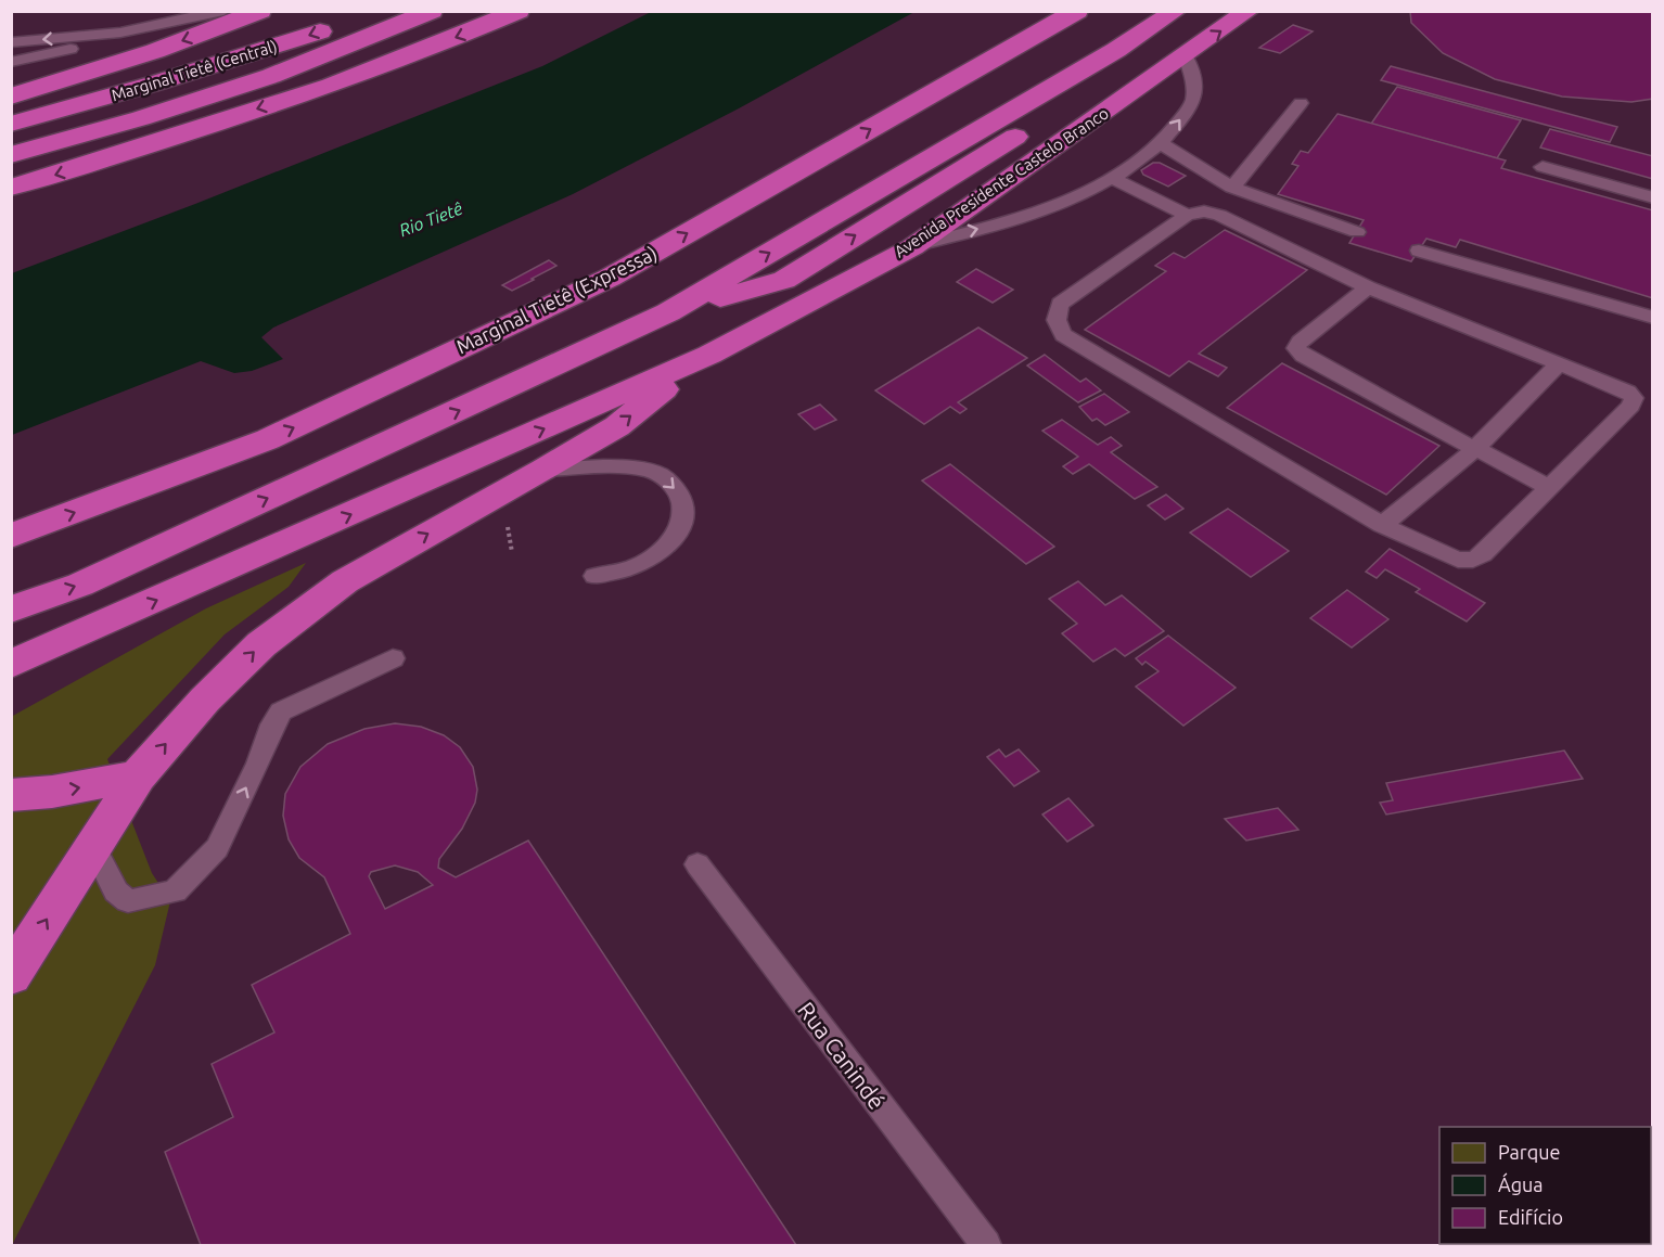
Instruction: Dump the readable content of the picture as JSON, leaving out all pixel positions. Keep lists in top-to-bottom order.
{
  "streets": {
    "highway": ["Marginal Tietê (Central)", "Avenida Presidente Castelo Branco", "Marginal Tietê (Expressa)"],
    "lane": ["Rua Canindé"]
  },
  "water": ["Rio Tietê"],
  "legend": ["Parque", "Água", "Edifício"]
}
